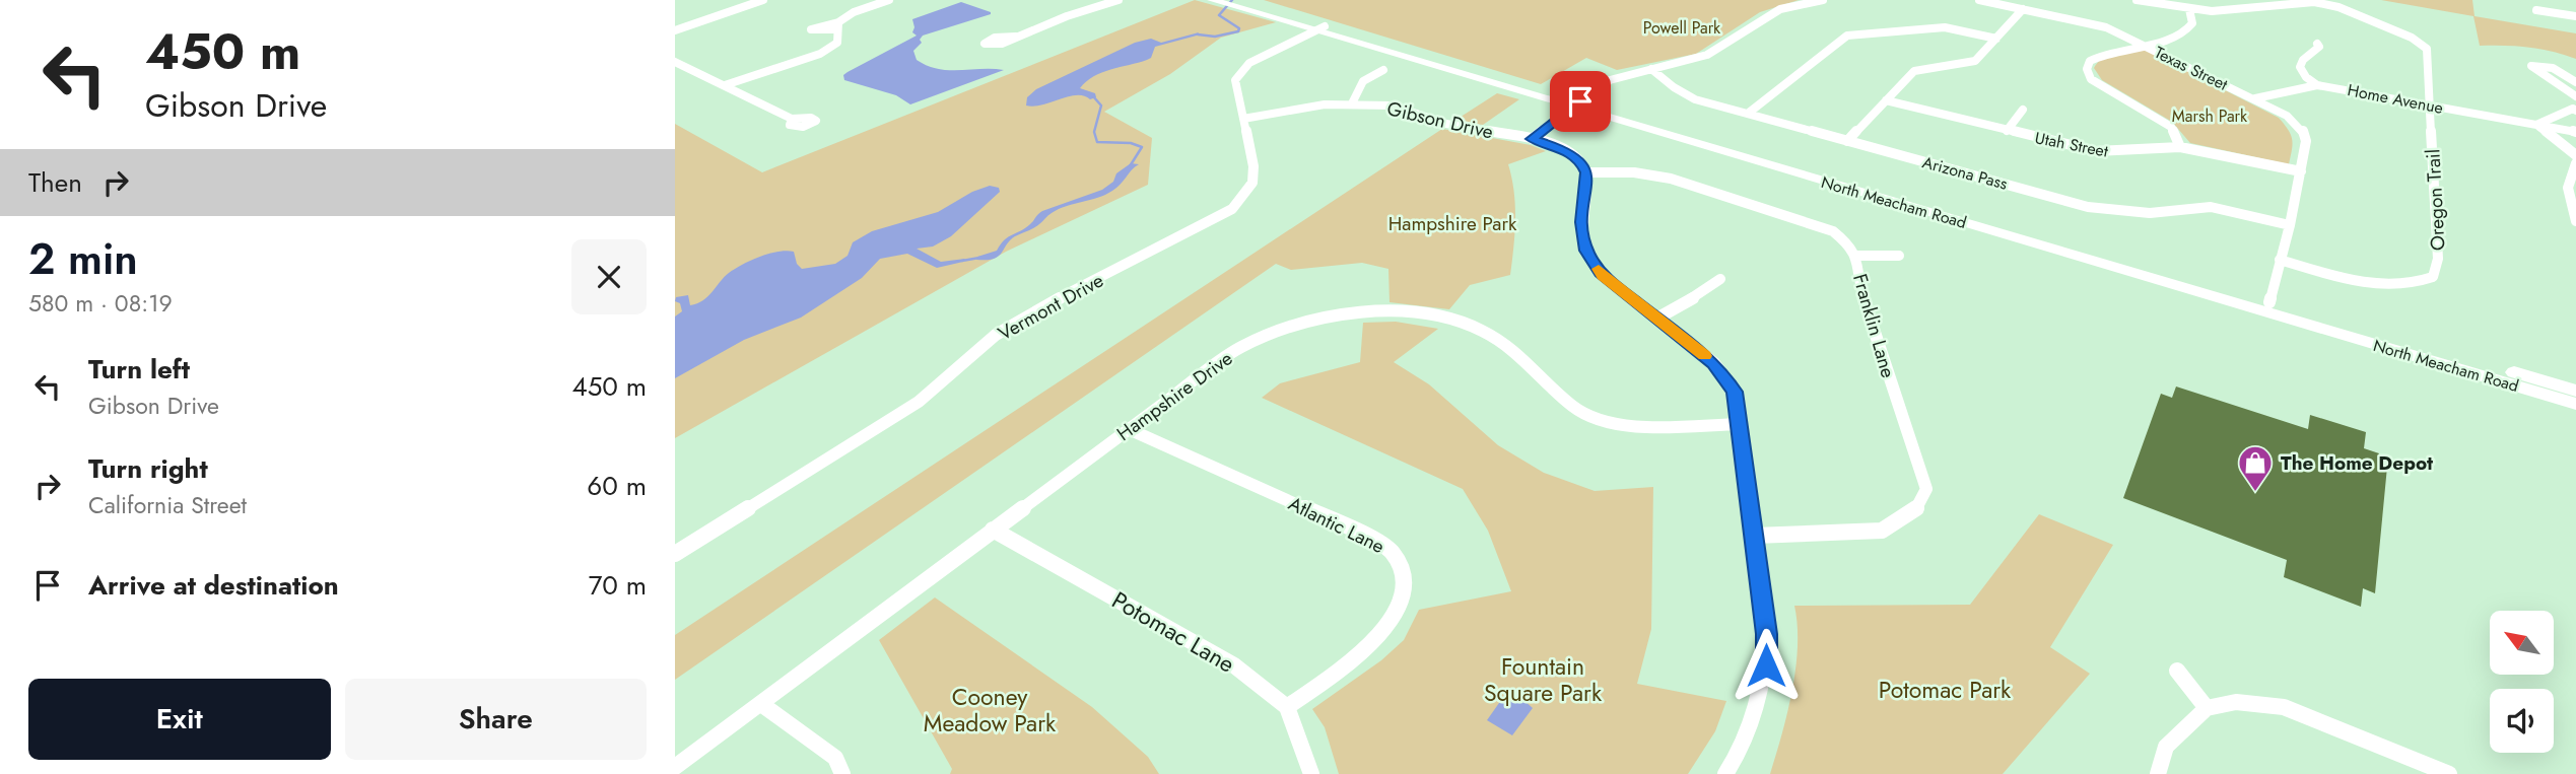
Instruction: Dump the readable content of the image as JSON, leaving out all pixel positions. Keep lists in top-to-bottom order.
{
  "streets": {
    "main road": ["North Meacham Road"],
    "street": [
      "Texas Street",
      "Home Avenue",
      "Gibson Drive",
      "Utah Street",
      "Arizona Pass",
      "Oregon Trail",
      "Vermont Drive",
      "Franklin Lane",
      "Hampshire Drive",
      "Atlantic Lane",
      "Potomac Lane"
    ]
  },
  "crossings": [
    ["Texas Street", "Home Avenue"],
    ["Texas Street", "Utah Street"],
    ["Texas Street", "Arizona Pass"],
    ["Texas Street", "Oregon Trail"],
    ["Texas Street", "North Meacham Road"],
    ["Home Avenue", "Oregon Trail"],
    ["Gibson Drive", "Vermont Drive"],
    ["Gibson Drive", "Franklin Lane"],
    ["North Meacham Road", "Vermont Drive"],
    ["Hampshire Drive", "Atlantic Lane"],
    ["Hampshire Drive", "Potomac Lane"],
    ["Atlantic Lane", "Potomac Lane"]
  ],
  "parks": [
    "Powell Park",
    "Marsh Park",
    "Hampshire Park",
    "Fountain Square Park",
    "Potomac Park",
    "Cooney Meadow Park"
  ],
  "places": {
    "shop": ["The Home Depot"]
  },
  "north": "top left",
  "page": {
    "turn": ["450 m", "Gibson Drive"],
    "then": "Then",
    "heading": ["2 min", "580 m · 08:19"],
    "list": [
      {
        "name": "Turn left",
        "note": "Gibson Drive",
        "value": "450 m"
      },
      {
        "name": "Turn right",
        "note": "California Street",
        "value": "60 m"
      },
      {
        "name": "Arrive at destination",
        "value": "70 m"
      }
    ],
    "buttons": ["Exit", "Share"]
  }
}
